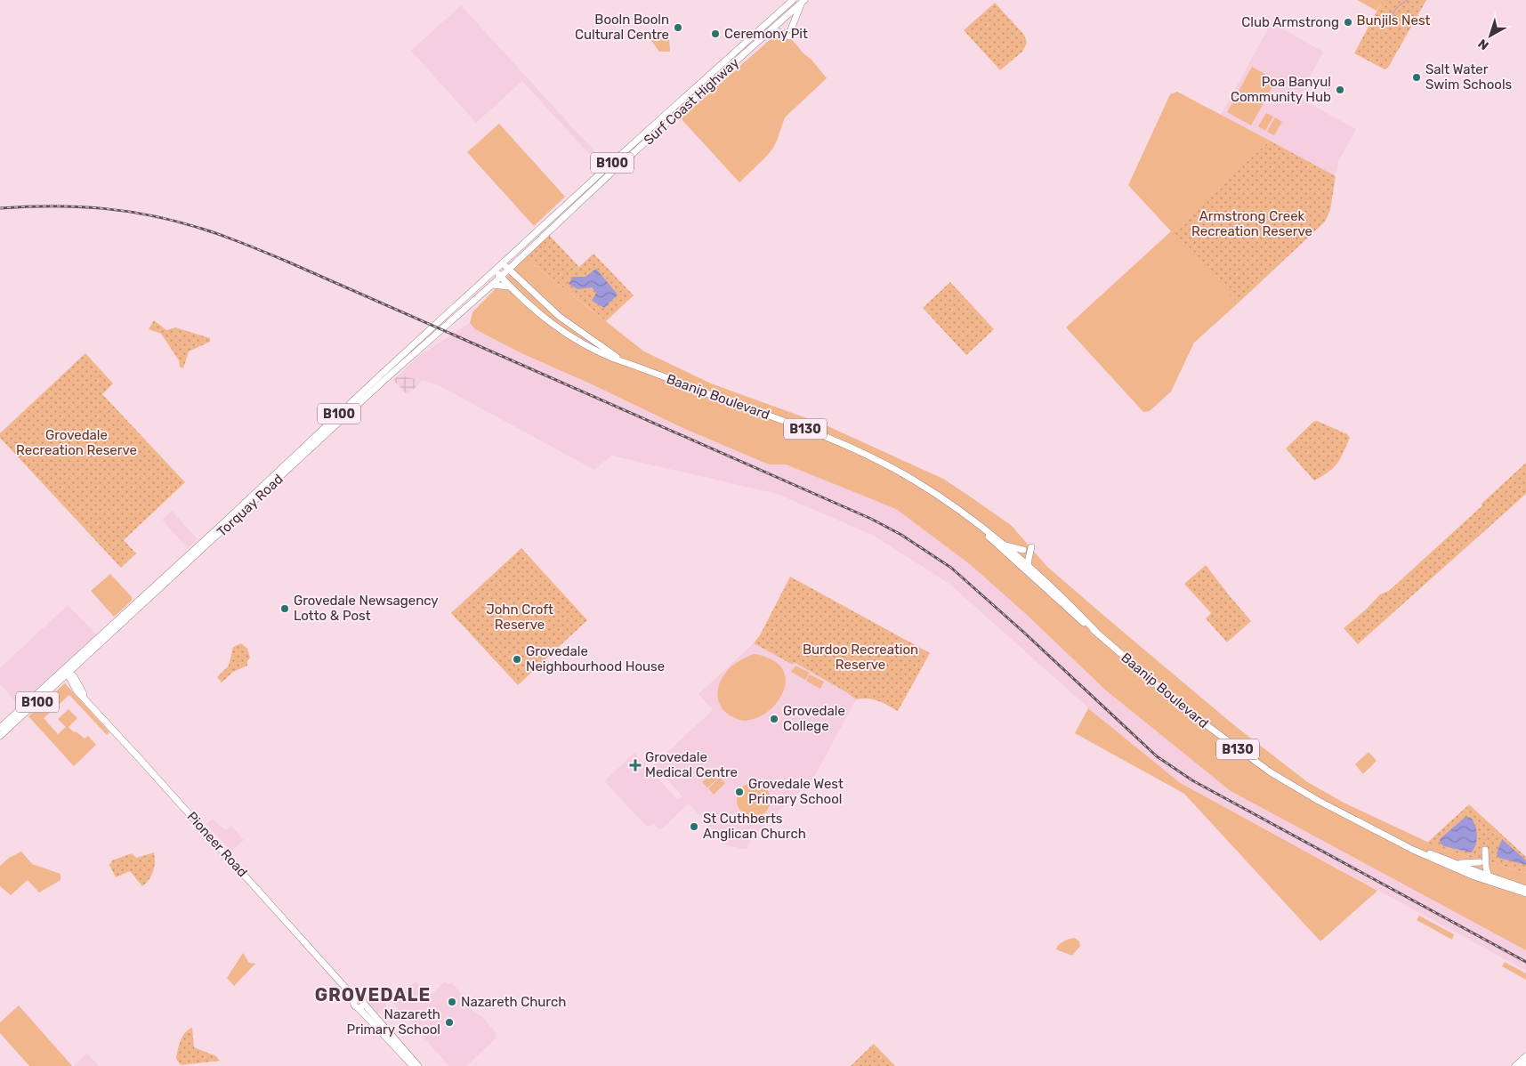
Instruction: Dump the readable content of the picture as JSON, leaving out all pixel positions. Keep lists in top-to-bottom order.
{
  "streets": {
    "main road": [
      "Surf Coast Highway",
      "B100",
      "Baanip Boulevard",
      "B130",
      "Torquay Road",
      "Pioneer Road"
    ]
  },
  "crossings": [
    ["Surf Coast Highway", "Baanip Boulevard"],
    ["Surf Coast Highway", "Torquay Road"],
    ["Baanip Boulevard", "Torquay Road"],
    ["Torquay Road", "Pioneer Road"]
  ],
  "districts": ["GROVEDALE"],
  "parks": [
    "Bunjils Nest",
    "Armstrong Creek Recreation Reserve",
    "Grovedale Recreation Reserve",
    "John Croft Reserve",
    "Burdoo Recreation Reserve"
  ],
  "places": {
    "other": [
      "Club Armstrong",
      "Booln Booln Cultural Centre",
      "Ceremony Pit",
      "Salt Water Swim Schools",
      "Poa Banyul Community Hub",
      "Grovedale Newsagency Lotto & Post",
      "Grovedale Neighbourhood House",
      "Grovedale College",
      "Grovedale West Primary School",
      "St Cuthberts Anglican Church",
      "Nazareth Church",
      "Nazareth Primary School"
    ],
    "health": ["Grovedale Medical Centre"]
  },
  "north": "bottom left"
}
